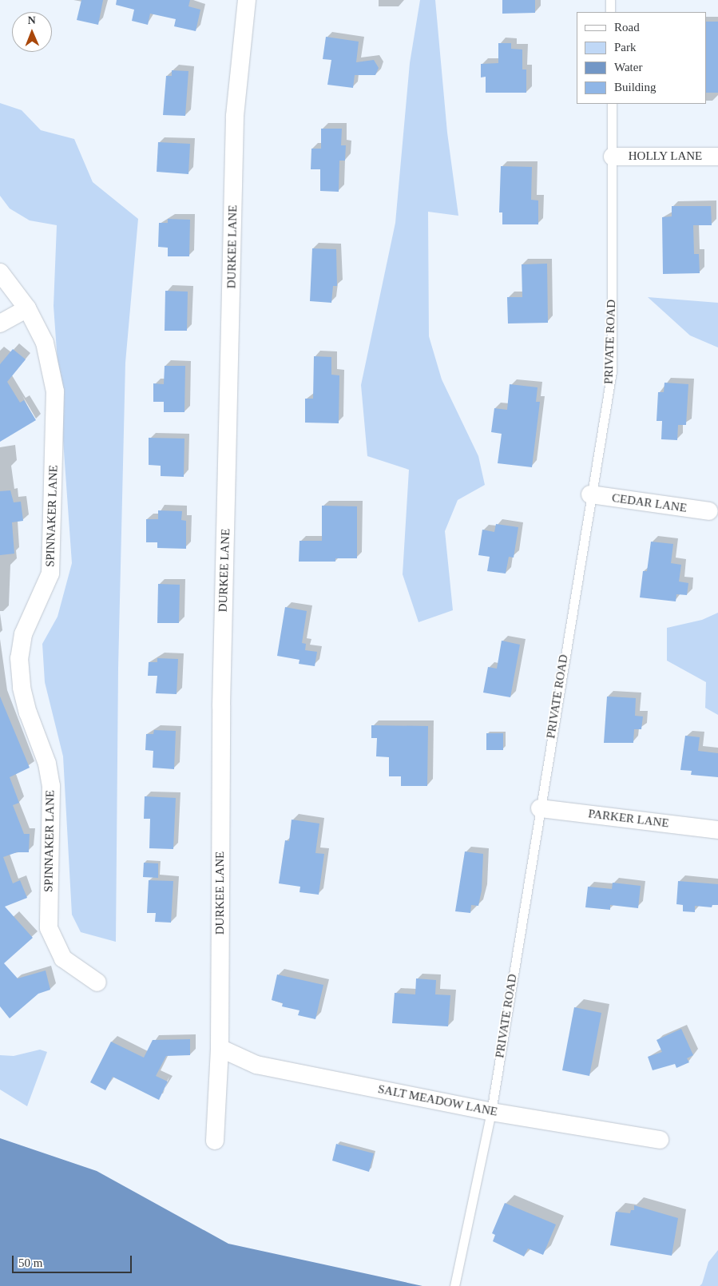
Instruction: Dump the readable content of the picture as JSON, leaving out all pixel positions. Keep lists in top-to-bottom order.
{
  "streets": {
    "street": [
      "HOLLY LANE",
      "DURKEE LANE",
      "CEDAR LANE",
      "SPINNAKER LANE",
      "PARKER LANE",
      "SALT MEADOW LANE"
    ],
    "lane": ["PRIVATE ROAD"]
  },
  "crossings": [
    ["HOLLY LANE", "PRIVATE ROAD"],
    ["DURKEE LANE", "SALT MEADOW LANE"],
    ["PRIVATE ROAD", "CEDAR LANE"],
    ["PRIVATE ROAD", "PARKER LANE"],
    ["PRIVATE ROAD", "SALT MEADOW LANE"]
  ],
  "legend": [
    "Road",
    "Park",
    "Water",
    "Building"
  ],
  "scale_bar": "50 m",
  "north": "top"
}
